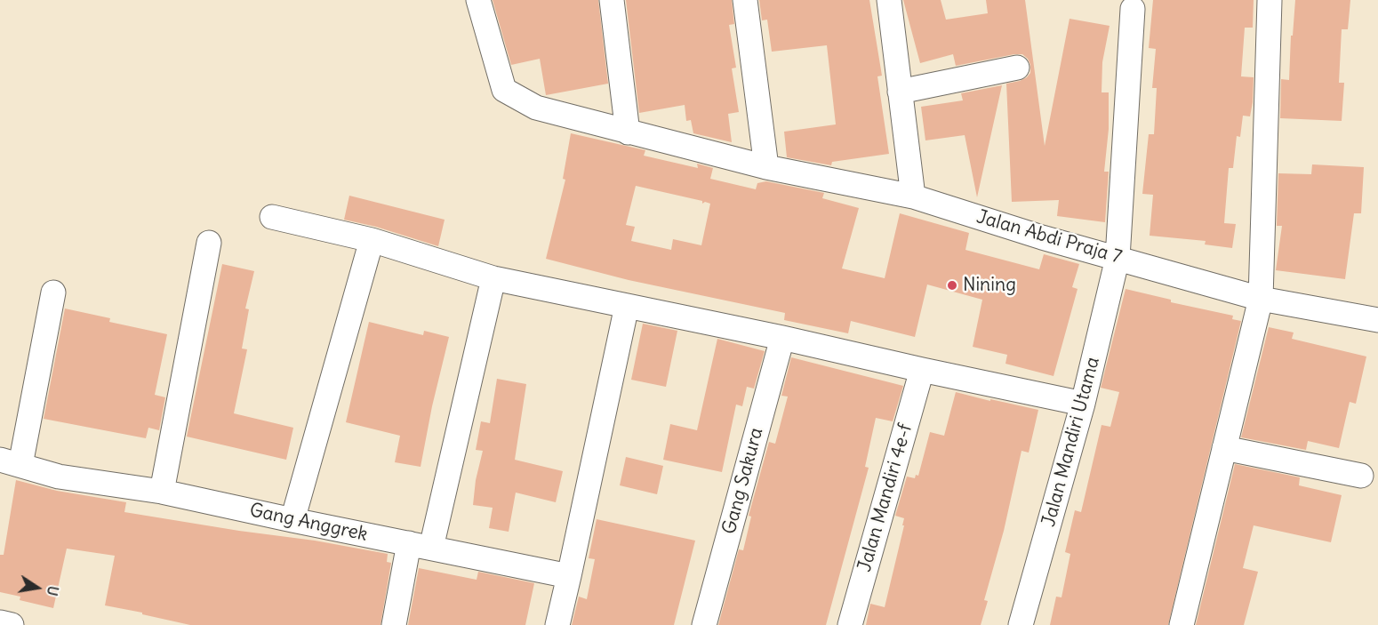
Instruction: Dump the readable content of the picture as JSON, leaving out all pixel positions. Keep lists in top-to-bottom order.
{
  "streets": {
    "street": [
      "Jalan Abdi Praja 7",
      "Jalan Mandiri Utama",
      "Gang Sakura",
      "Jalan Mandiri 4e-f",
      "Gang Anggrek"
    ]
  },
  "crossings": [
    ["Jalan Abdi Praja 7", "Jalan Mandiri Utama"]
  ],
  "places": ["Nining"],
  "north": "right"
}
